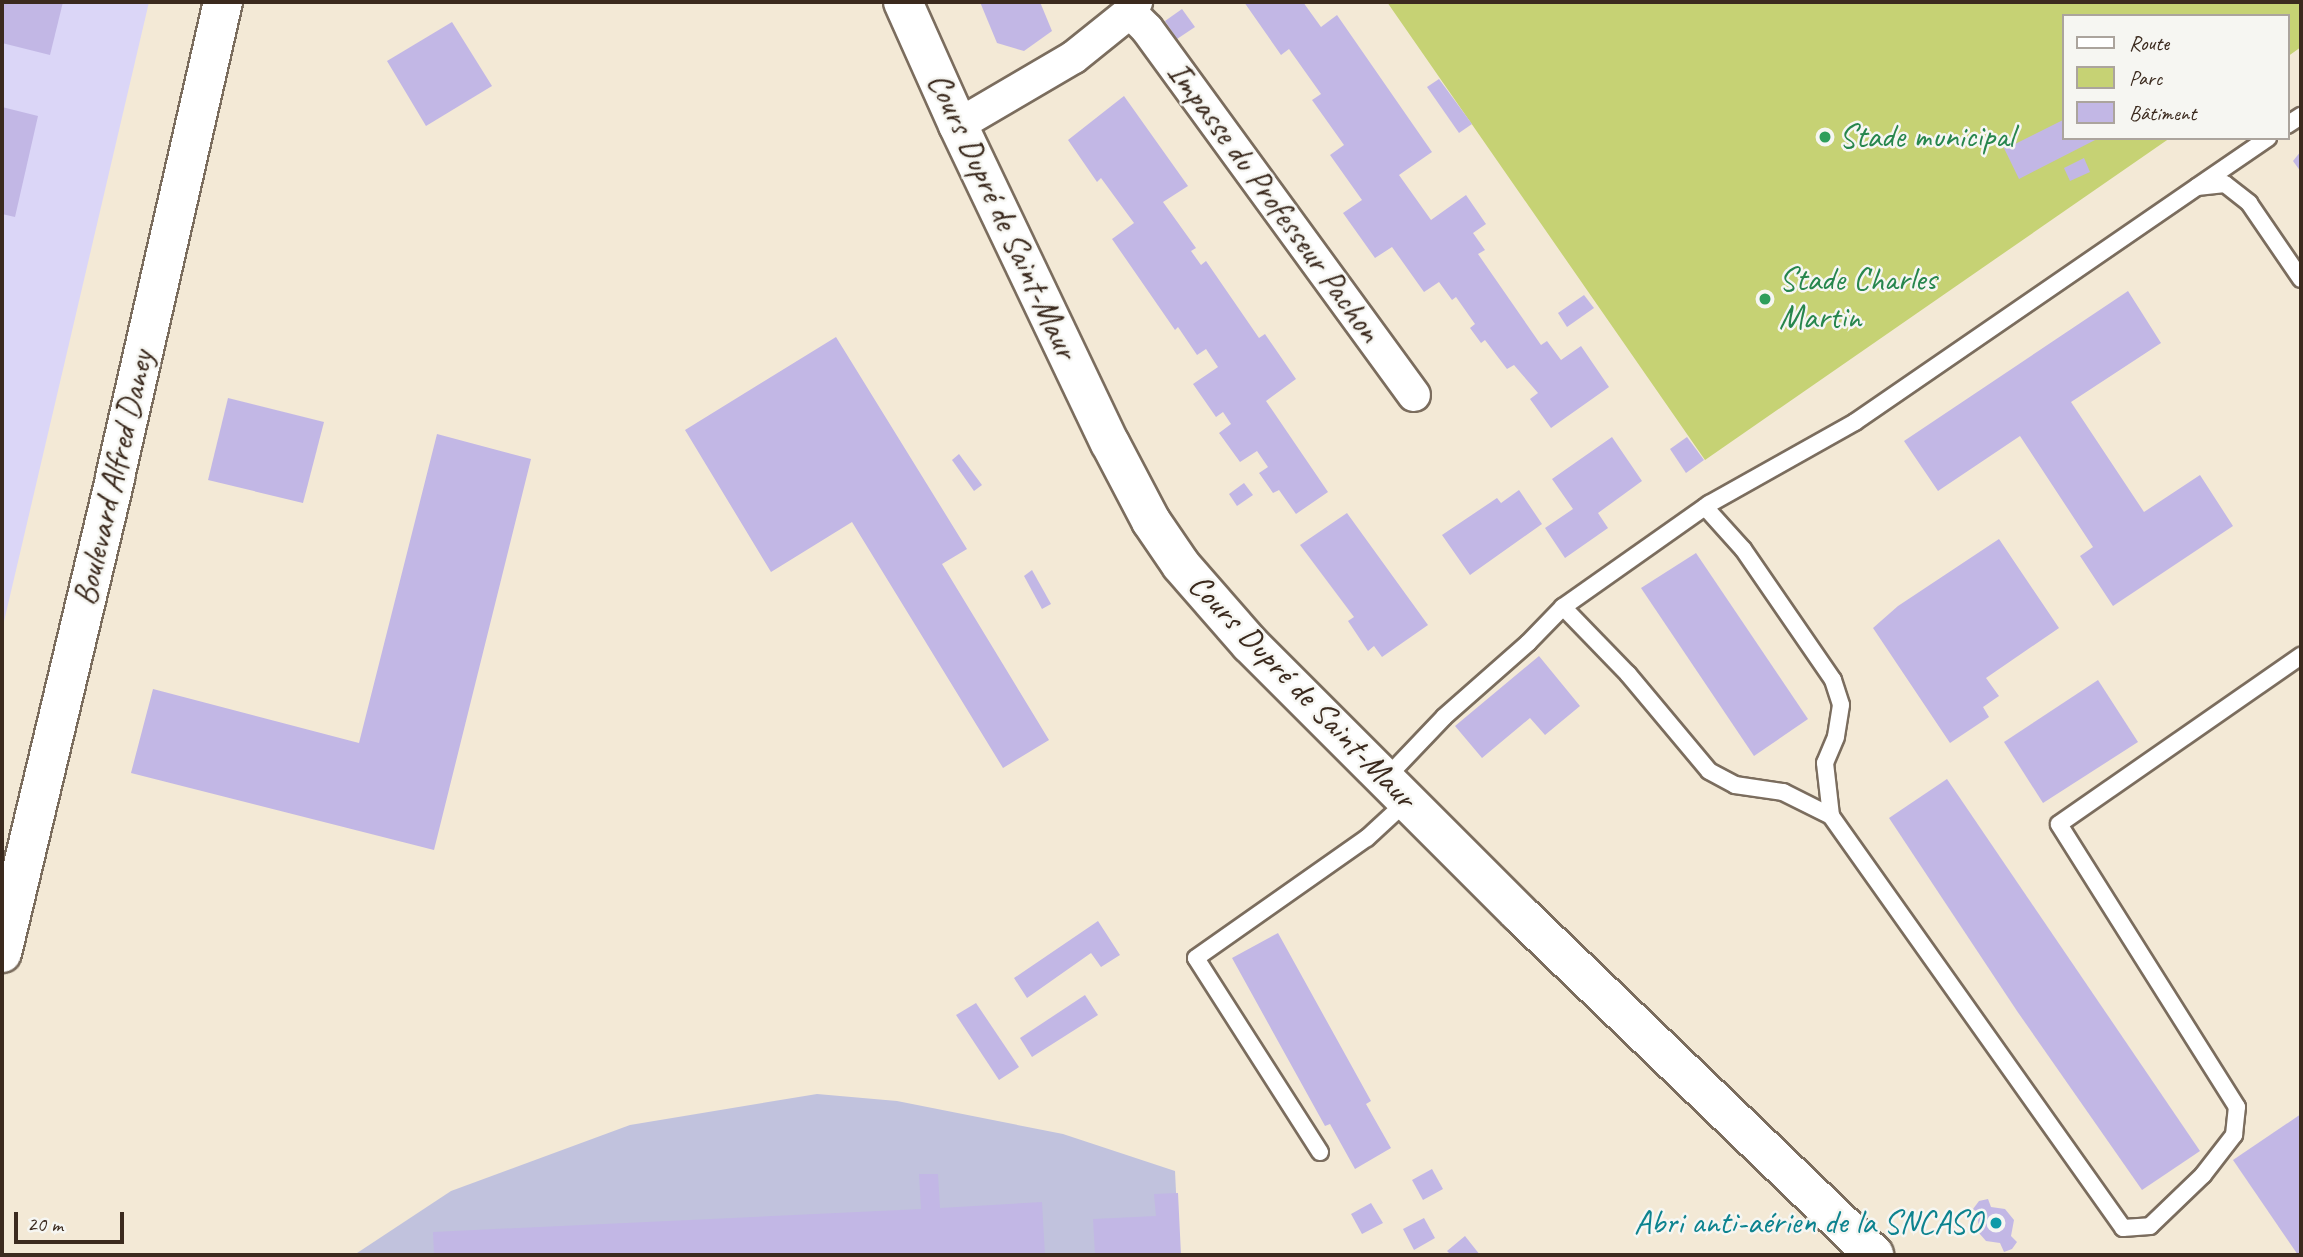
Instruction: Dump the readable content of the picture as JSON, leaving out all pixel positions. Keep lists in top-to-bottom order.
{
  "streets": {
    "street": ["Impasse du Professeur Pachon", "Cours Dupré de Saint-Maur", "Boulevard Alfred Daney"]
  },
  "places": ["Stade municipal", "Stade Charles Martin", "Abri anti-aérien de la SNCASO"],
  "legend": ["Route", "Parc", "Bâtiment"],
  "scale_bar": "20 m"
}
